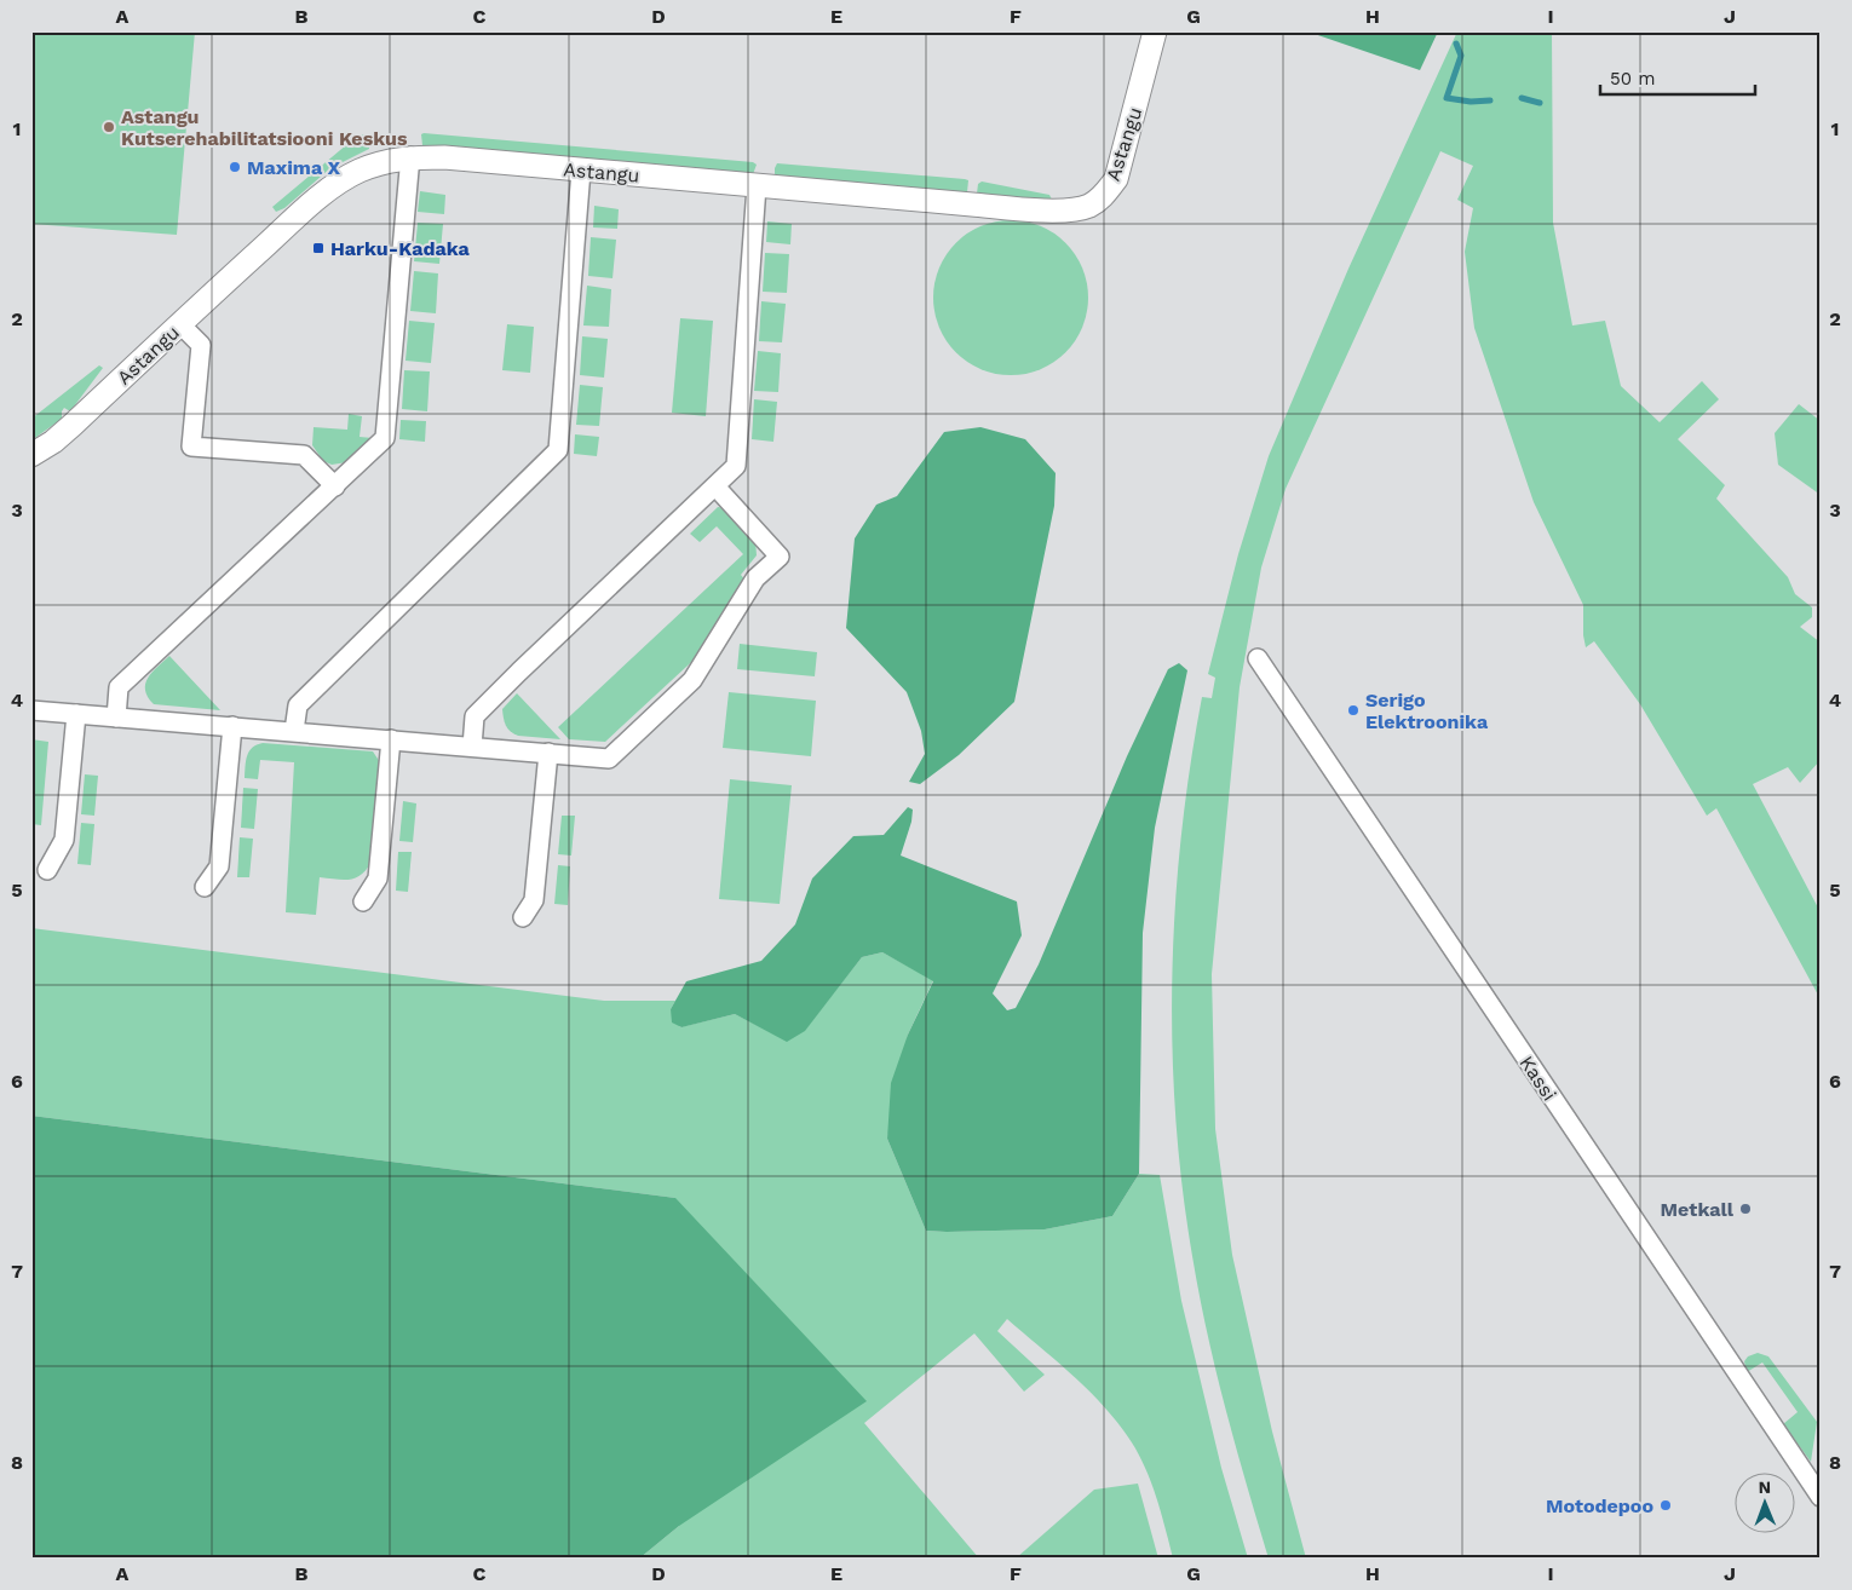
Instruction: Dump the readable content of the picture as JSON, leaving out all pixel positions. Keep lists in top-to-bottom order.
{
  "streets": {
    "street": ["Astangu", "Kassi"]
  },
  "places": {
    "other": [
      "Astangu Kutserehabilitatsiooni Keskus",
      "Maxima X",
      "Serigo Elektroonika",
      "Metkall",
      "Motodepoo"
    ],
    "transit": ["Harku-Kadaka"]
  },
  "scale_bar": "50 m",
  "north": "top",
  "grid": {
    "columns": [
      "A",
      "B",
      "C",
      "D",
      "E",
      "F",
      "G",
      "H",
      "I",
      "J"
    ],
    "rows": [
      "1",
      "2",
      "3",
      "4",
      "5",
      "6",
      "7",
      "8"
    ]
  }
}
